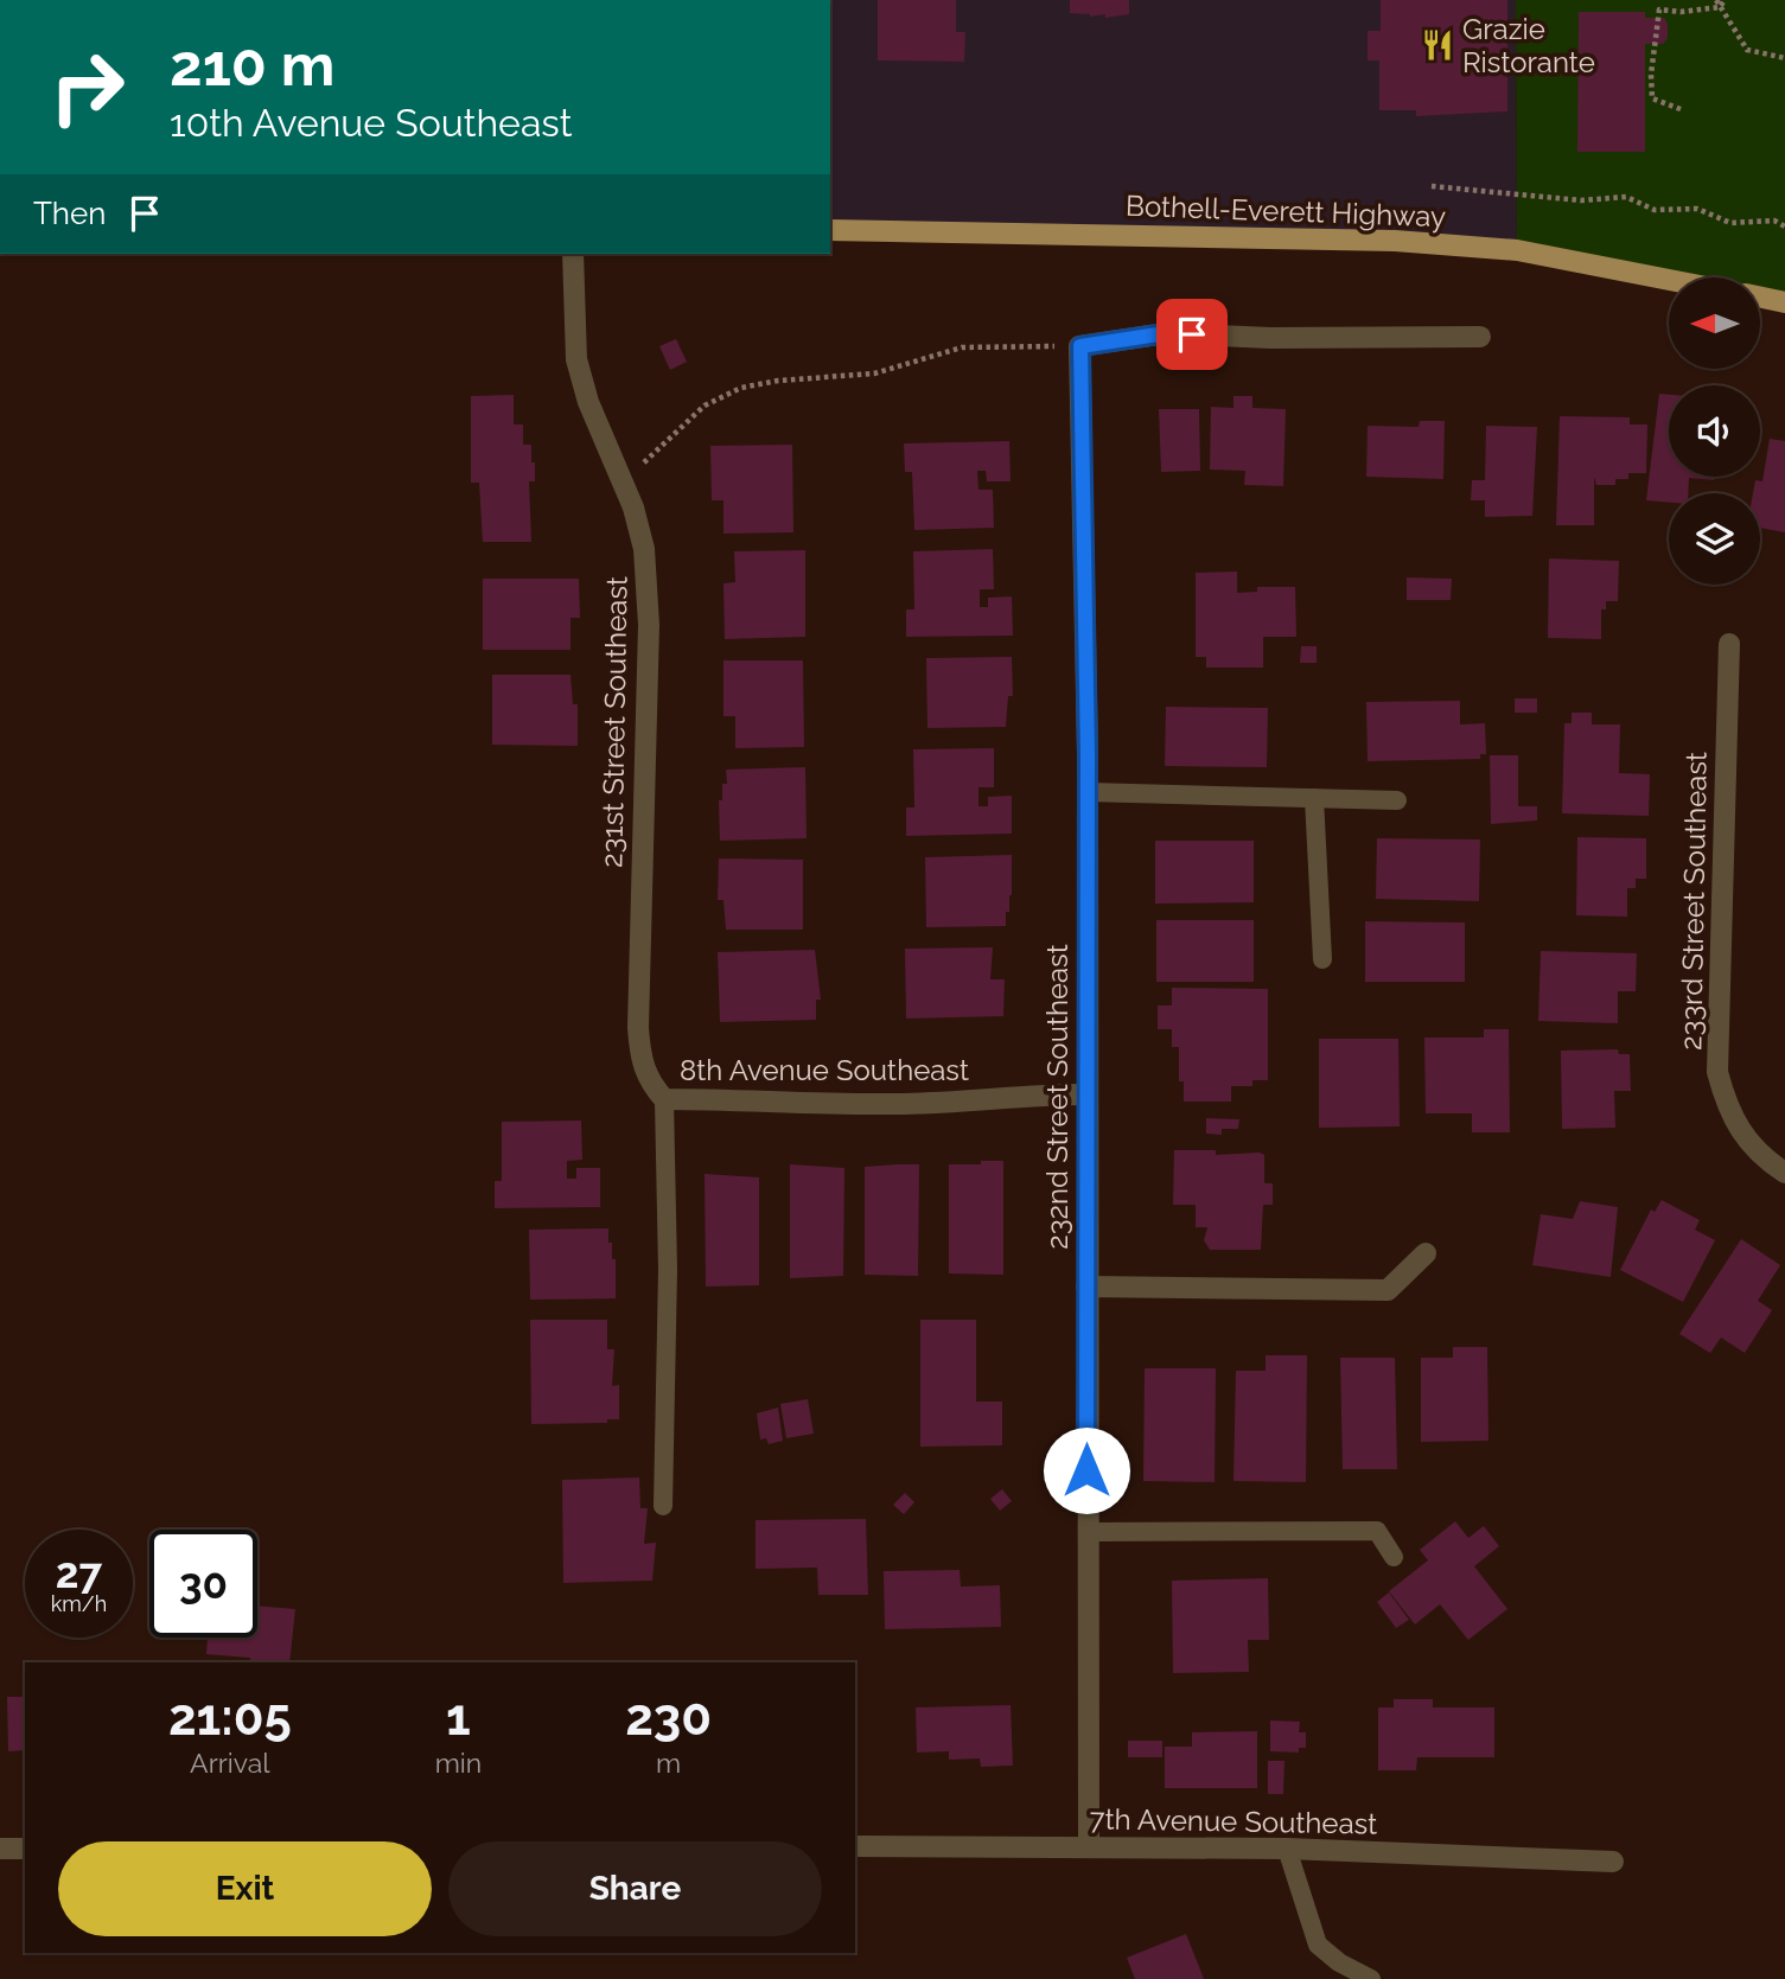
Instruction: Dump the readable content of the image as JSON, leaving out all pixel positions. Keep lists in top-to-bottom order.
{
  "streets": {
    "main road": ["Bothell-Everett Highway"],
    "street": [
      "231st Street Southeast",
      "233rd Street Southeast",
      "8th Avenue Southeast",
      "232nd Street Southeast",
      "7th Avenue Southeast"
    ]
  },
  "crossings": [
    ["231st Street Southeast", "8th Avenue Southeast"],
    ["8th Avenue Southeast", "232nd Street Southeast"],
    ["232nd Street Southeast", "7th Avenue Southeast"]
  ],
  "places": {
    "restaurant": ["Grazie Ristorante"]
  },
  "north": "left",
  "page": {
    "turn": ["210 m", "10th Avenue Southeast"],
    "then": "Then",
    "speed": "27 km/h",
    "limit": "30",
    "eta": [
      "21:05",
      "Arrival",
      "1",
      "min",
      "230",
      "m"
    ],
    "buttons": ["Exit", "Share"]
  }
}
